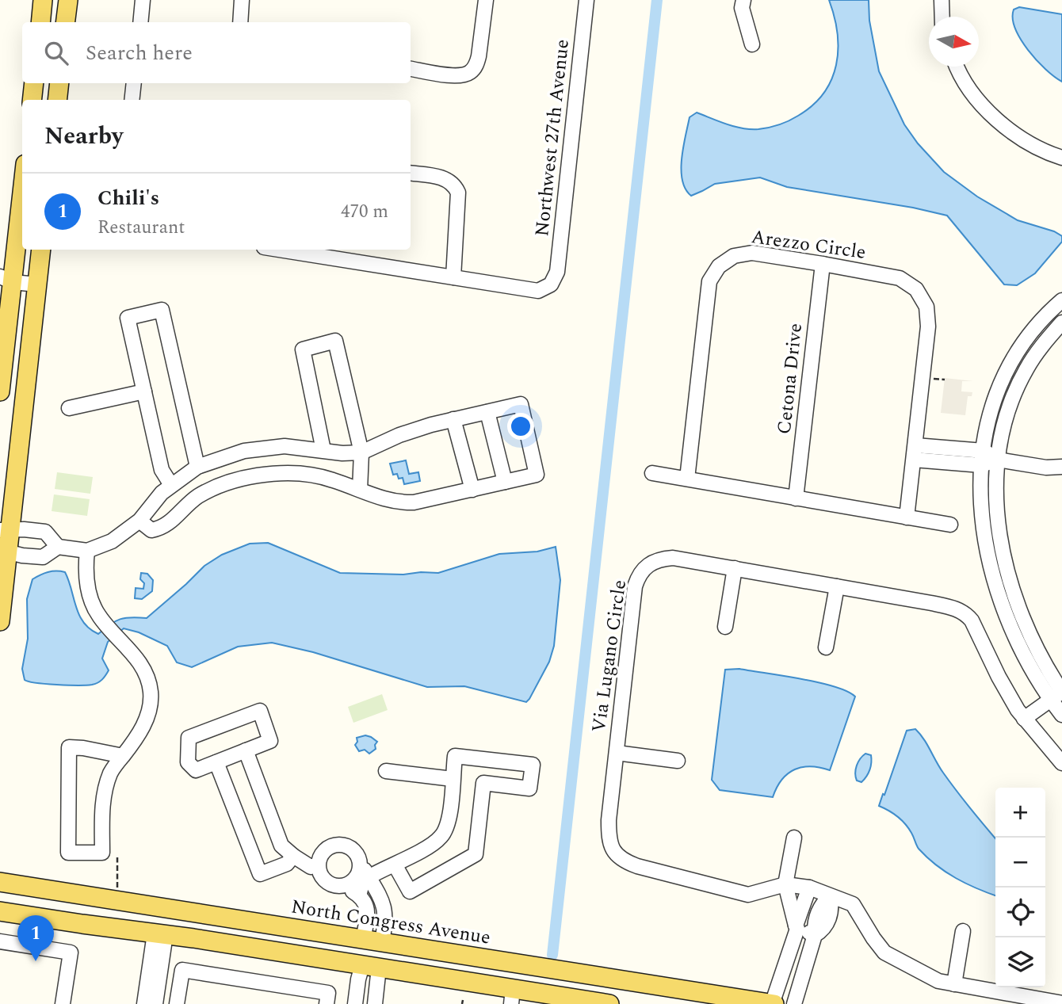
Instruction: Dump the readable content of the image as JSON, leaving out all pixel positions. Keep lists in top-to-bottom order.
{
  "streets": {
    "main road": ["North Congress Avenue"],
    "street": [
      "Northwest 27th Avenue",
      "Arezzo Circle",
      "Cetona Drive",
      "Via Lugano Circle"
    ]
  },
  "crossings": [
    ["Arezzo Circle", "Cetona Drive"]
  ],
  "north": "right",
  "page": {
    "search": "Search here",
    "heading": "Nearby",
    "list": [
      {
        "mark": "1",
        "name": "Chili's",
        "note": "Restaurant",
        "value": "470 m"
      }
    ],
    "map_buttons": ["+", "−"],
    "pins": "1"
  }
}
